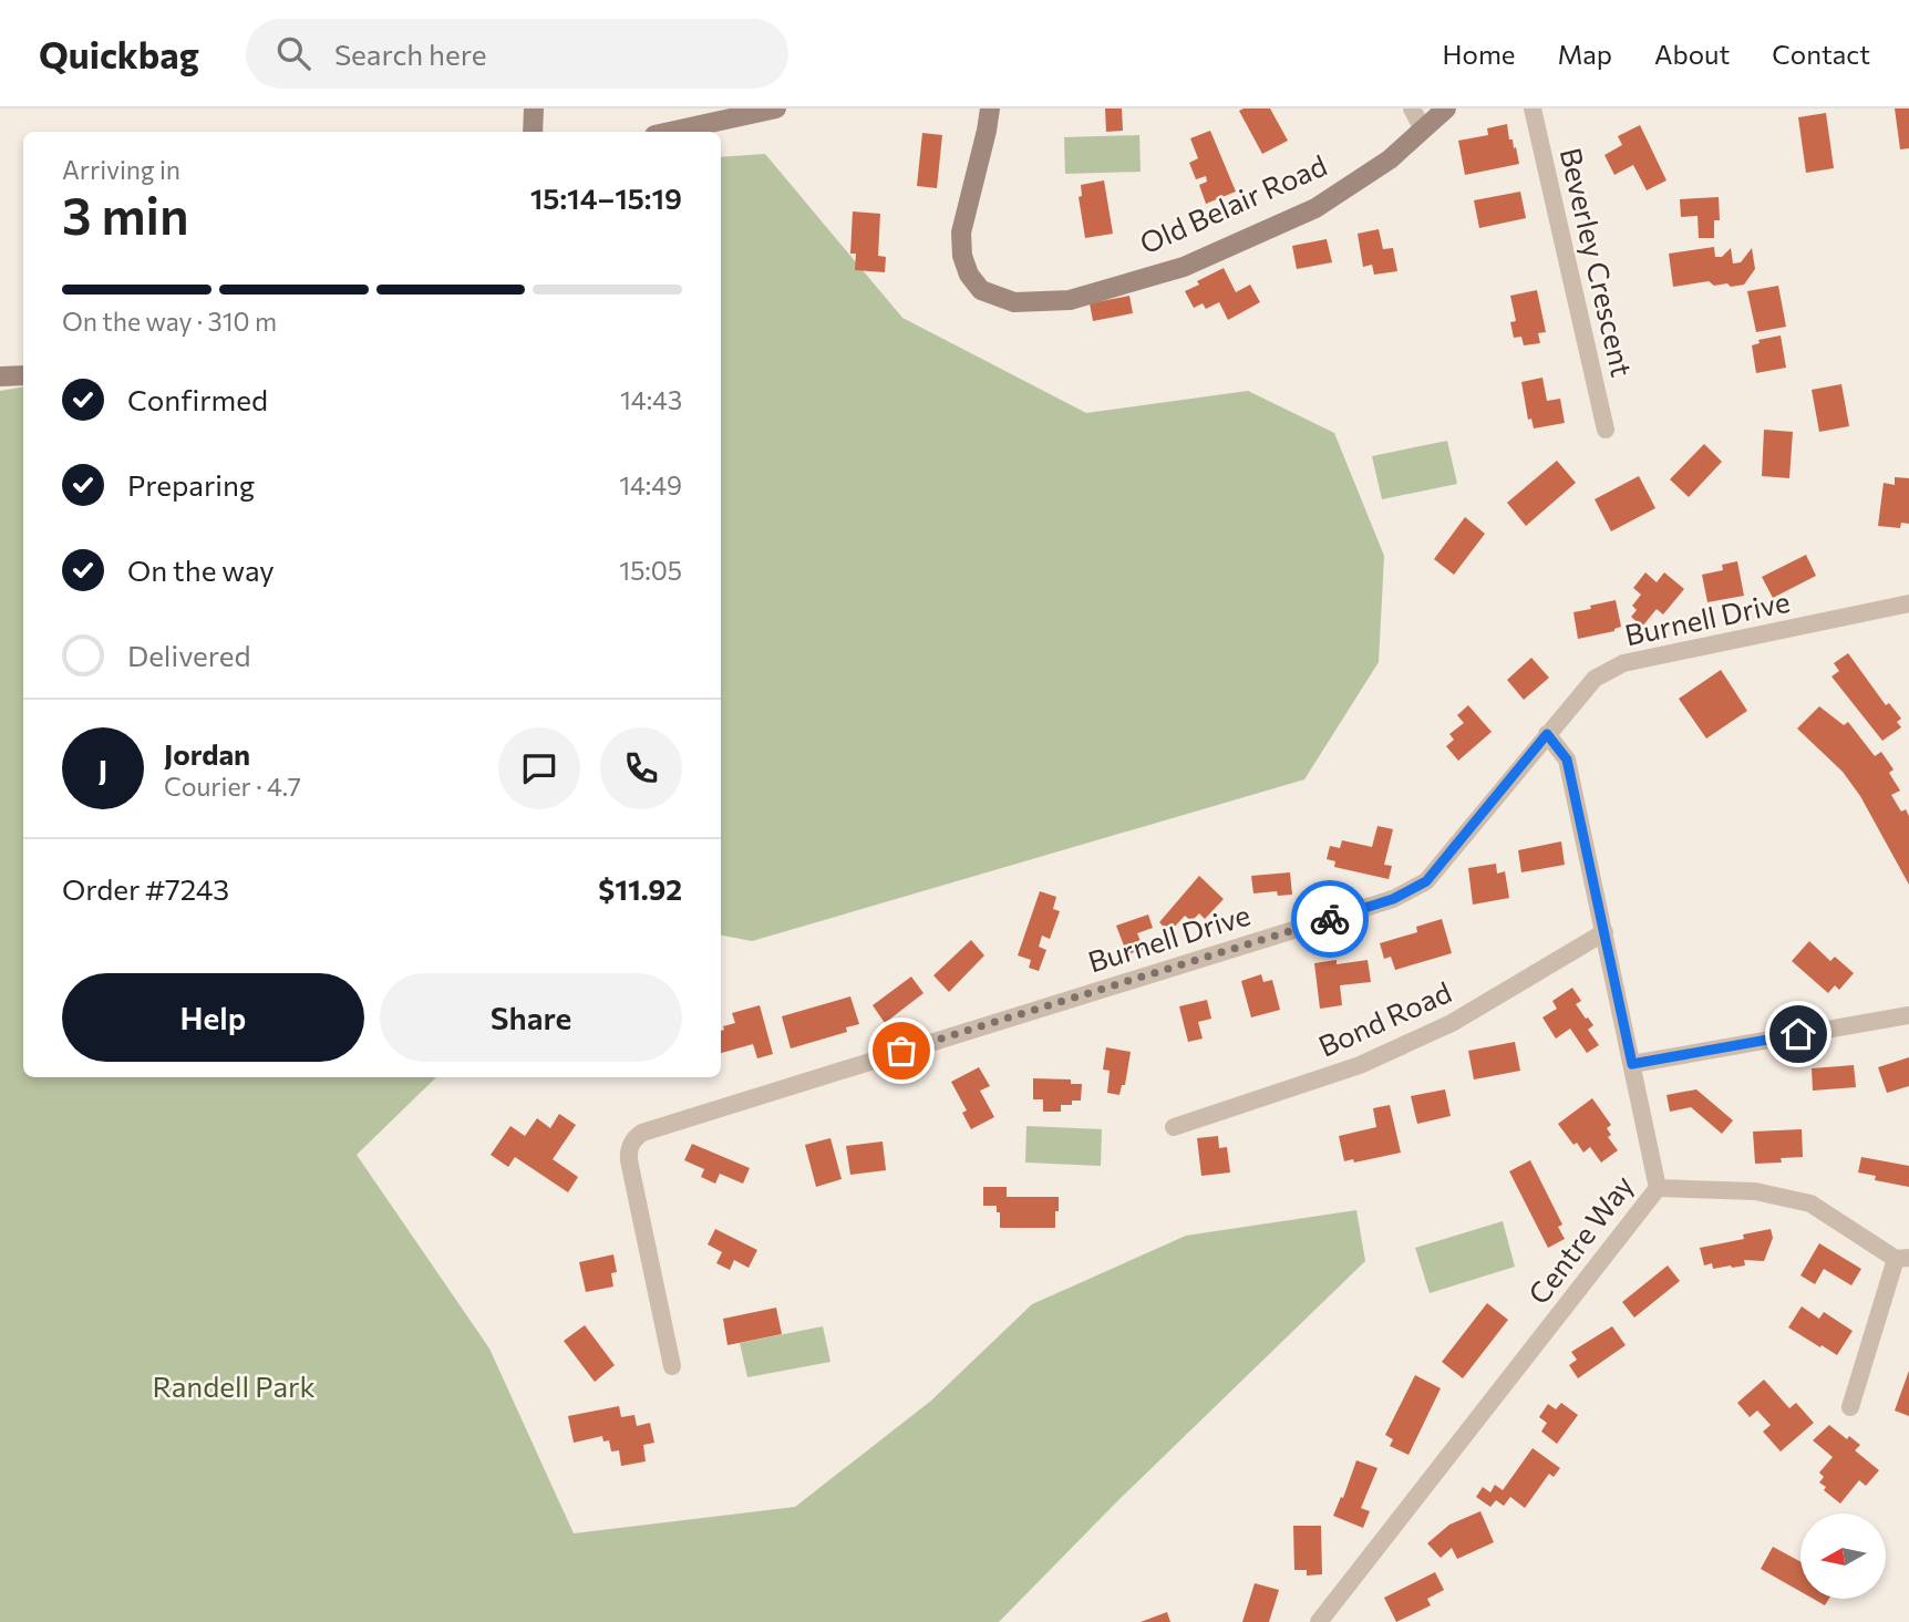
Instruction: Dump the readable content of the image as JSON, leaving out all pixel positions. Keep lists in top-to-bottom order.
{
  "streets": {
    "main road": ["Old Belair Road"],
    "street": [
      "Beverley Crescent",
      "Burnell Drive",
      "Bond Road",
      "Centre Way"
    ]
  },
  "crossings": [
    ["Burnell Drive", "Centre Way"],
    ["Bond Road", "Centre Way"]
  ],
  "parks": ["Randell Park"],
  "north": "left",
  "page": {
    "header": "Quickbag",
    "search": "Search here",
    "nav": [
      "Home",
      "Map",
      "About",
      "Contact"
    ],
    "heading": ["3 min", "Arriving in", "15:14–15:19"],
    "panel": [
      "Jordan",
      "Courier · 4.7",
      "Order #7243",
      "$11.92"
    ],
    "bar": "On the way · 310 m",
    "list": [
      ["Confirmed", "14:43"],
      ["Preparing", "14:49"],
      ["On the way", "15:05"],
      "Delivered"
    ],
    "round": "J",
    "buttons": ["Help", "Share"]
  }
}
